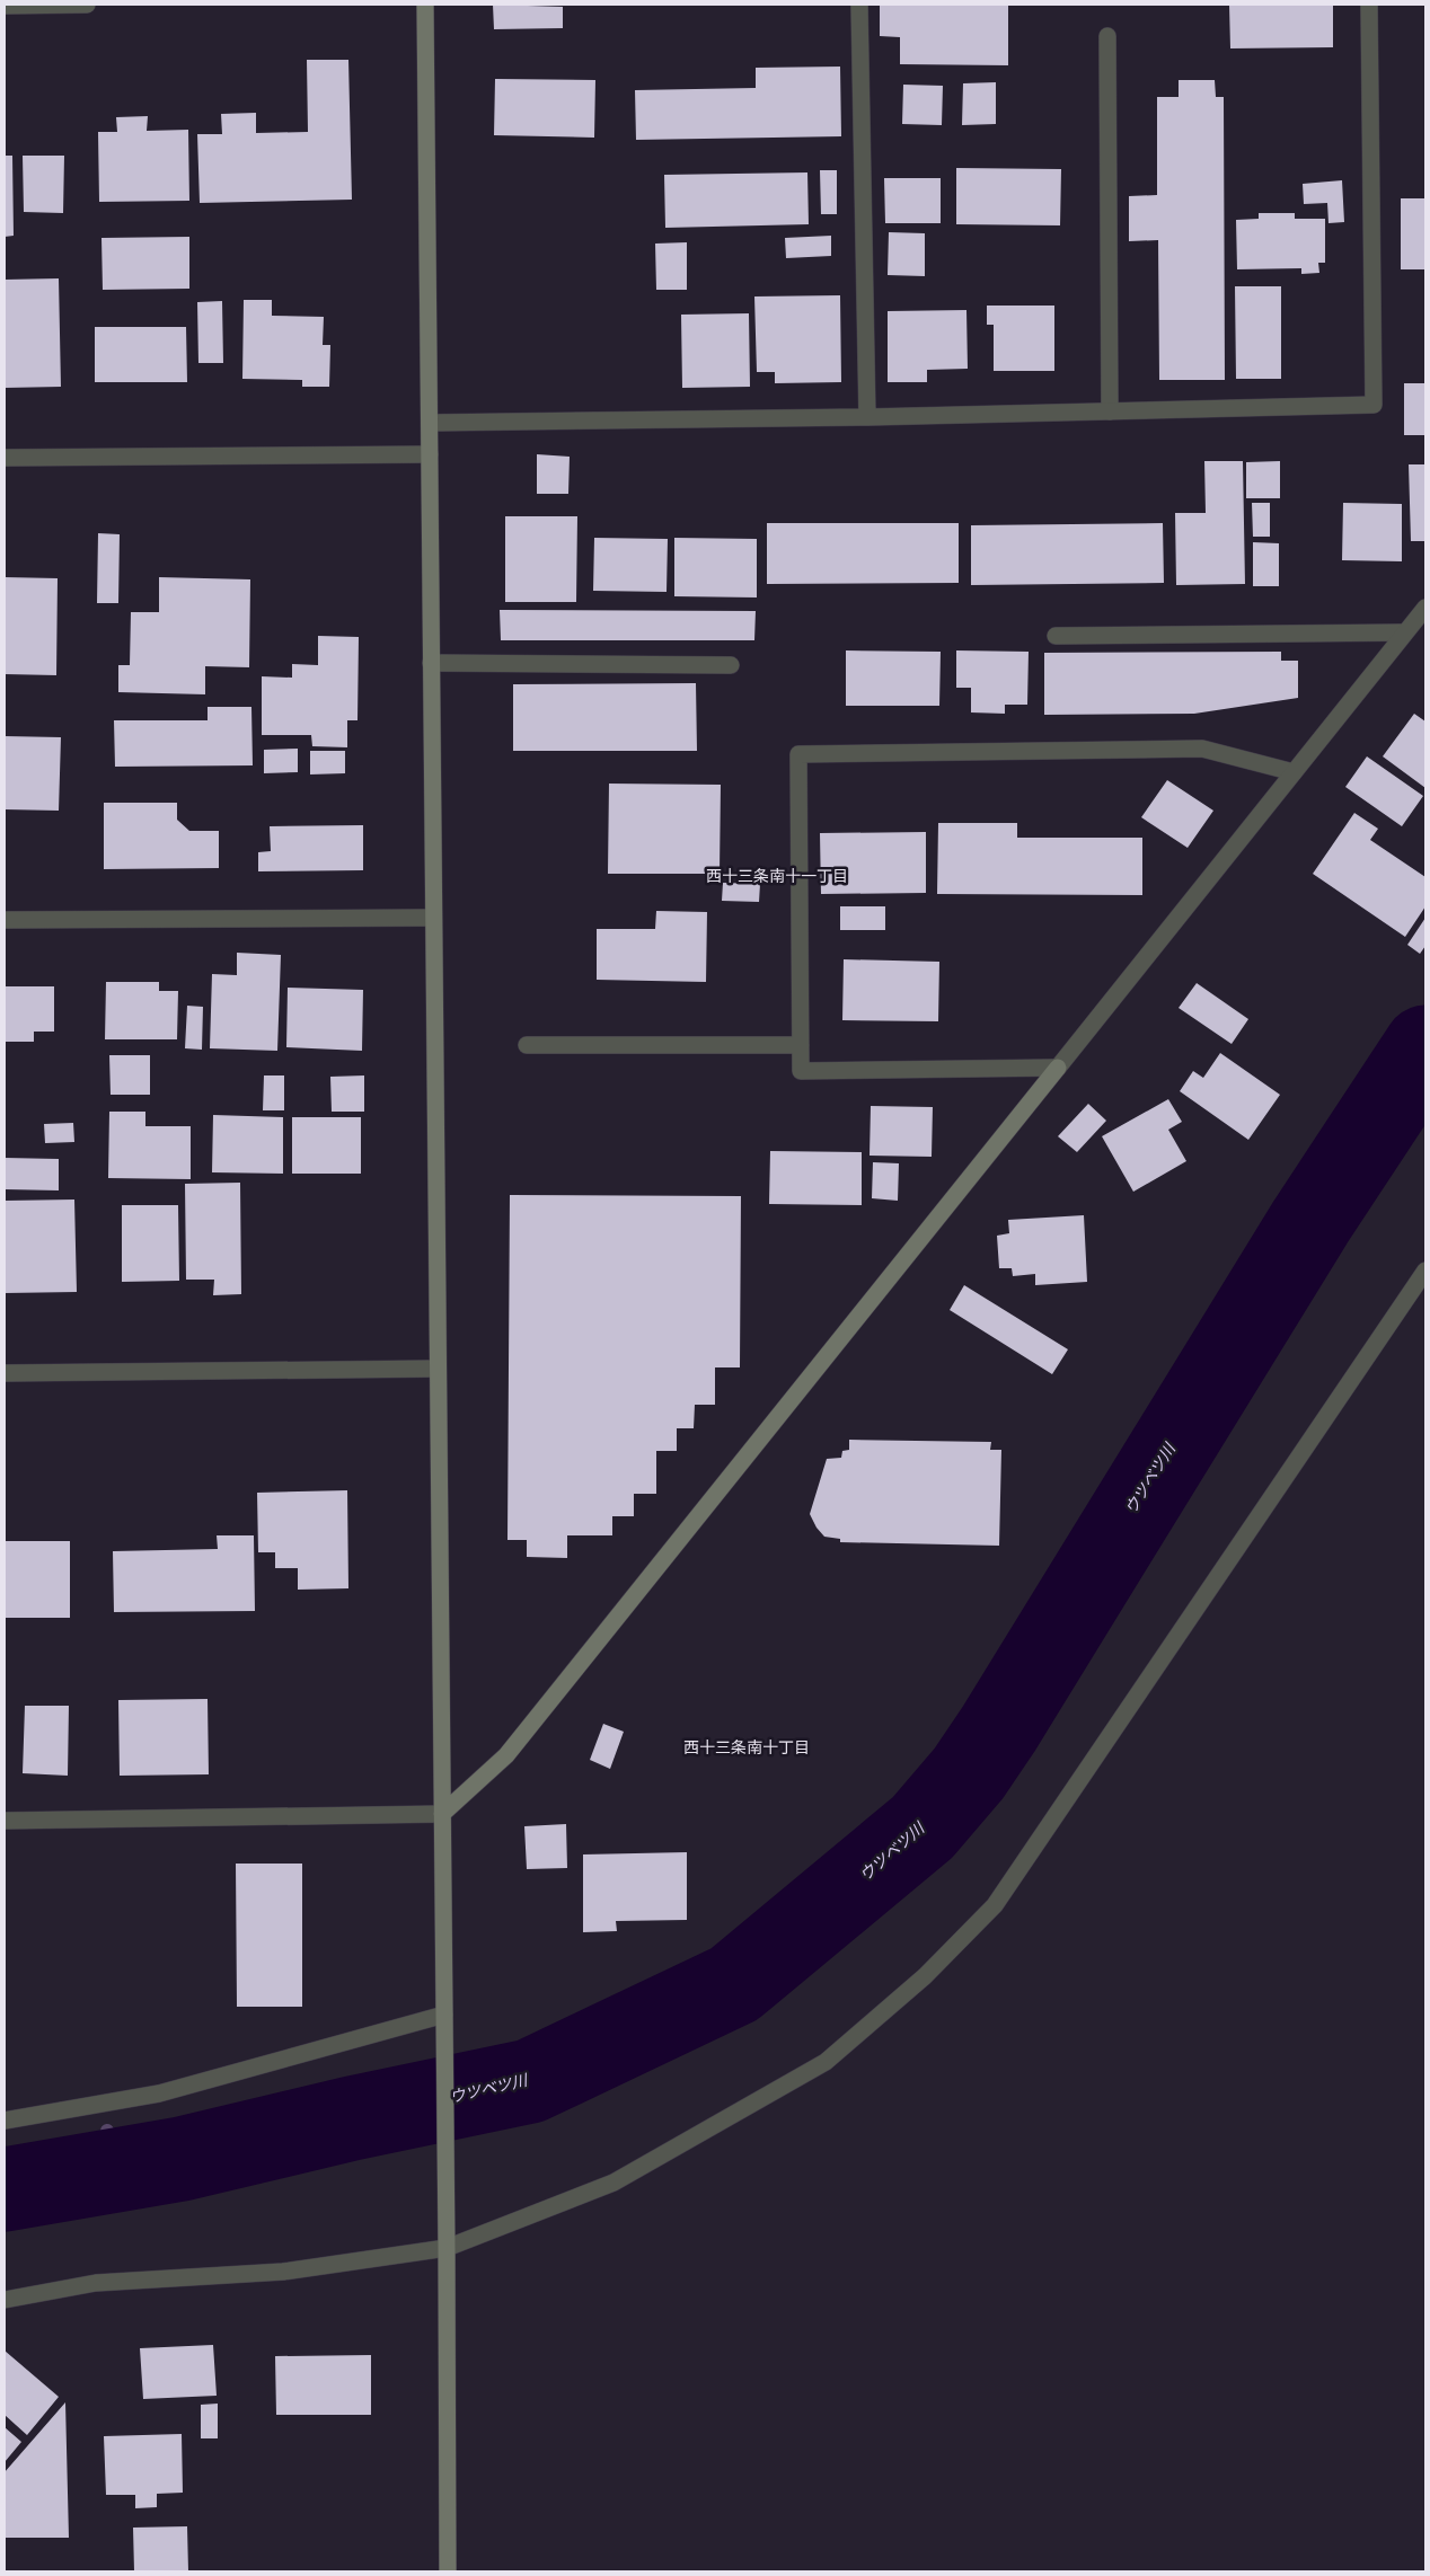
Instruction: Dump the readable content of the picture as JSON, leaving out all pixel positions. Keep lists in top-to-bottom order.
{
  "districts": ["西十三条南十一丁目", "西十三条南十丁目"],
  "water": ["ウツベツ川"]
}
